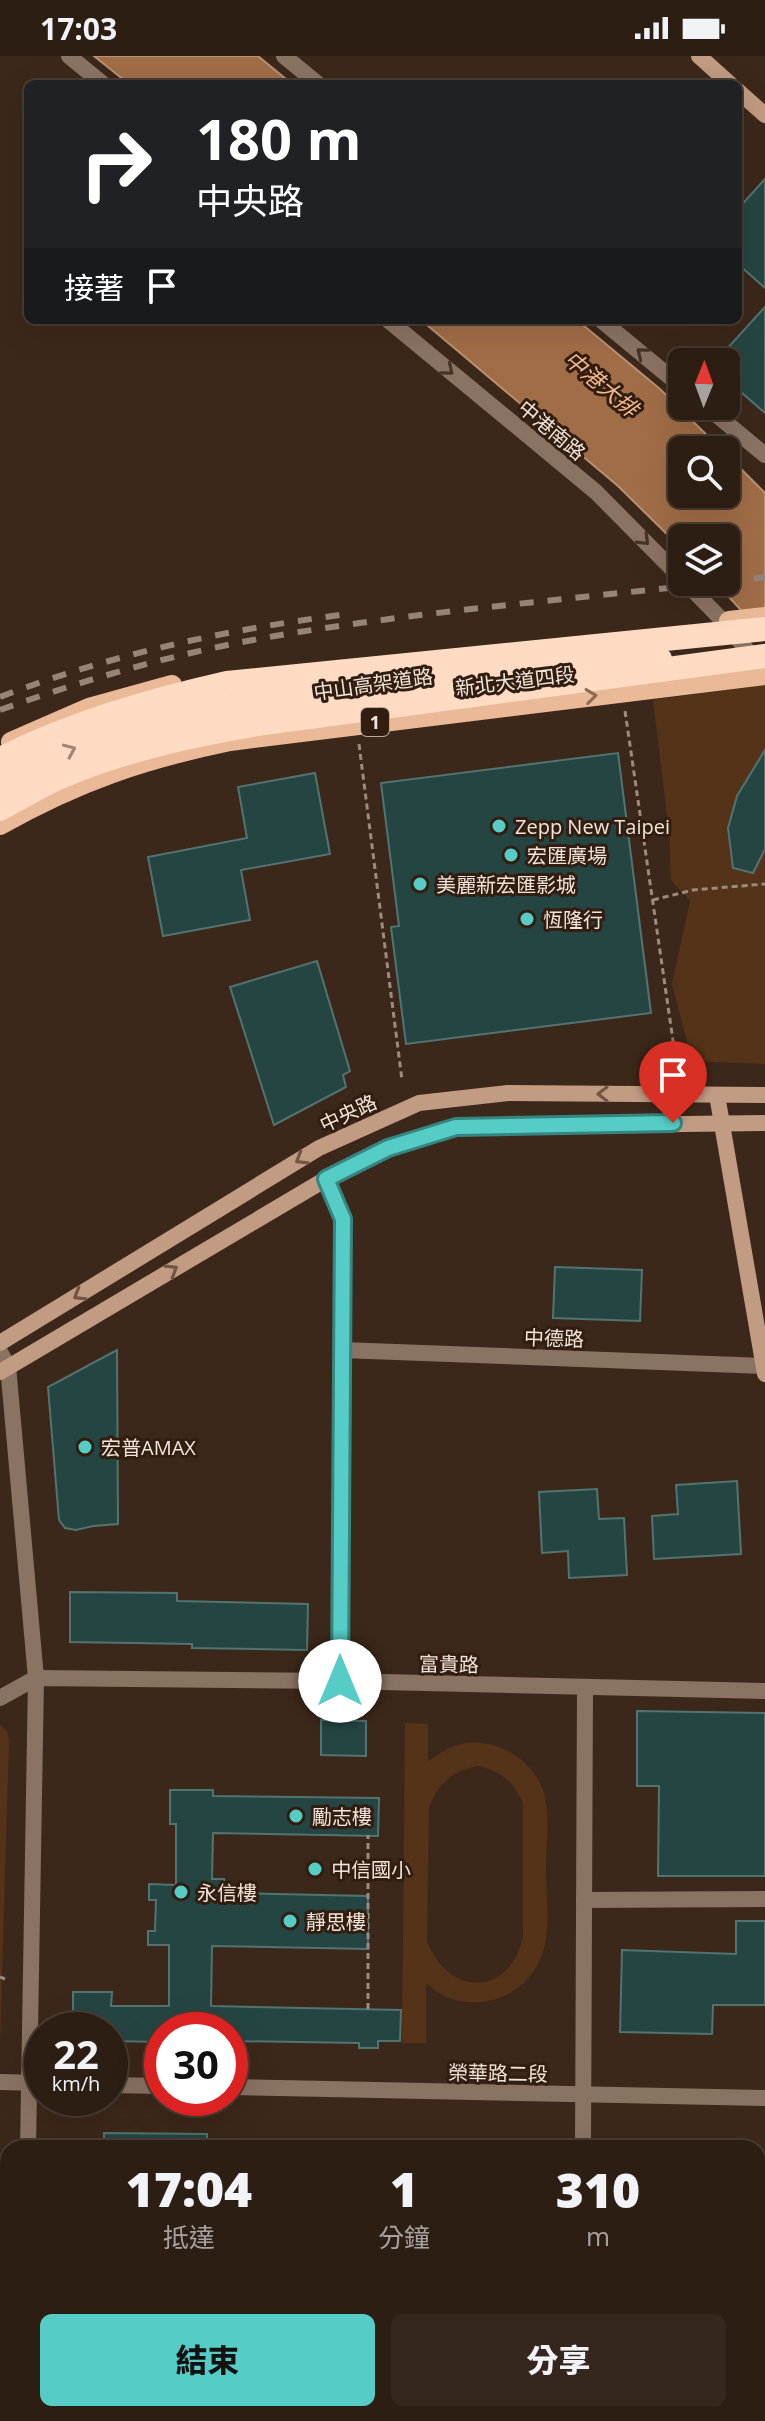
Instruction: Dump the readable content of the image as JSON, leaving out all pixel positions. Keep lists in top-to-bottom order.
{
  "streets": {
    "highway": ["中山高架道路", "1"],
    "main road": ["新北大道四段"],
    "street": [
      "中港南路",
      "中央路",
      "中德路",
      "富貴路",
      "榮華路二段"
    ]
  },
  "crossings": [
    ["中港南路", "新北大道四段"],
    ["中港南路", "中山高架道路"],
    ["新北大道四段", "中山高架道路"]
  ],
  "water": ["中港大排"],
  "places": [
    "Zepp New Taipei",
    "宏匯廣場",
    "美麗新宏匯影城",
    "恆隆行",
    "宏普AMAX",
    "勵志樓",
    "中信國小",
    "永信樓",
    "靜思樓"
  ],
  "north": "top",
  "page": {
    "status": "17:03",
    "turn": ["180 m", "中央路"],
    "then": "接著",
    "speed": "22 km/h",
    "limit": "30",
    "eta": [
      "17:04",
      "抵達",
      "1",
      "分鐘",
      "310",
      "m"
    ],
    "buttons": ["結束", "分享"]
  }
}
